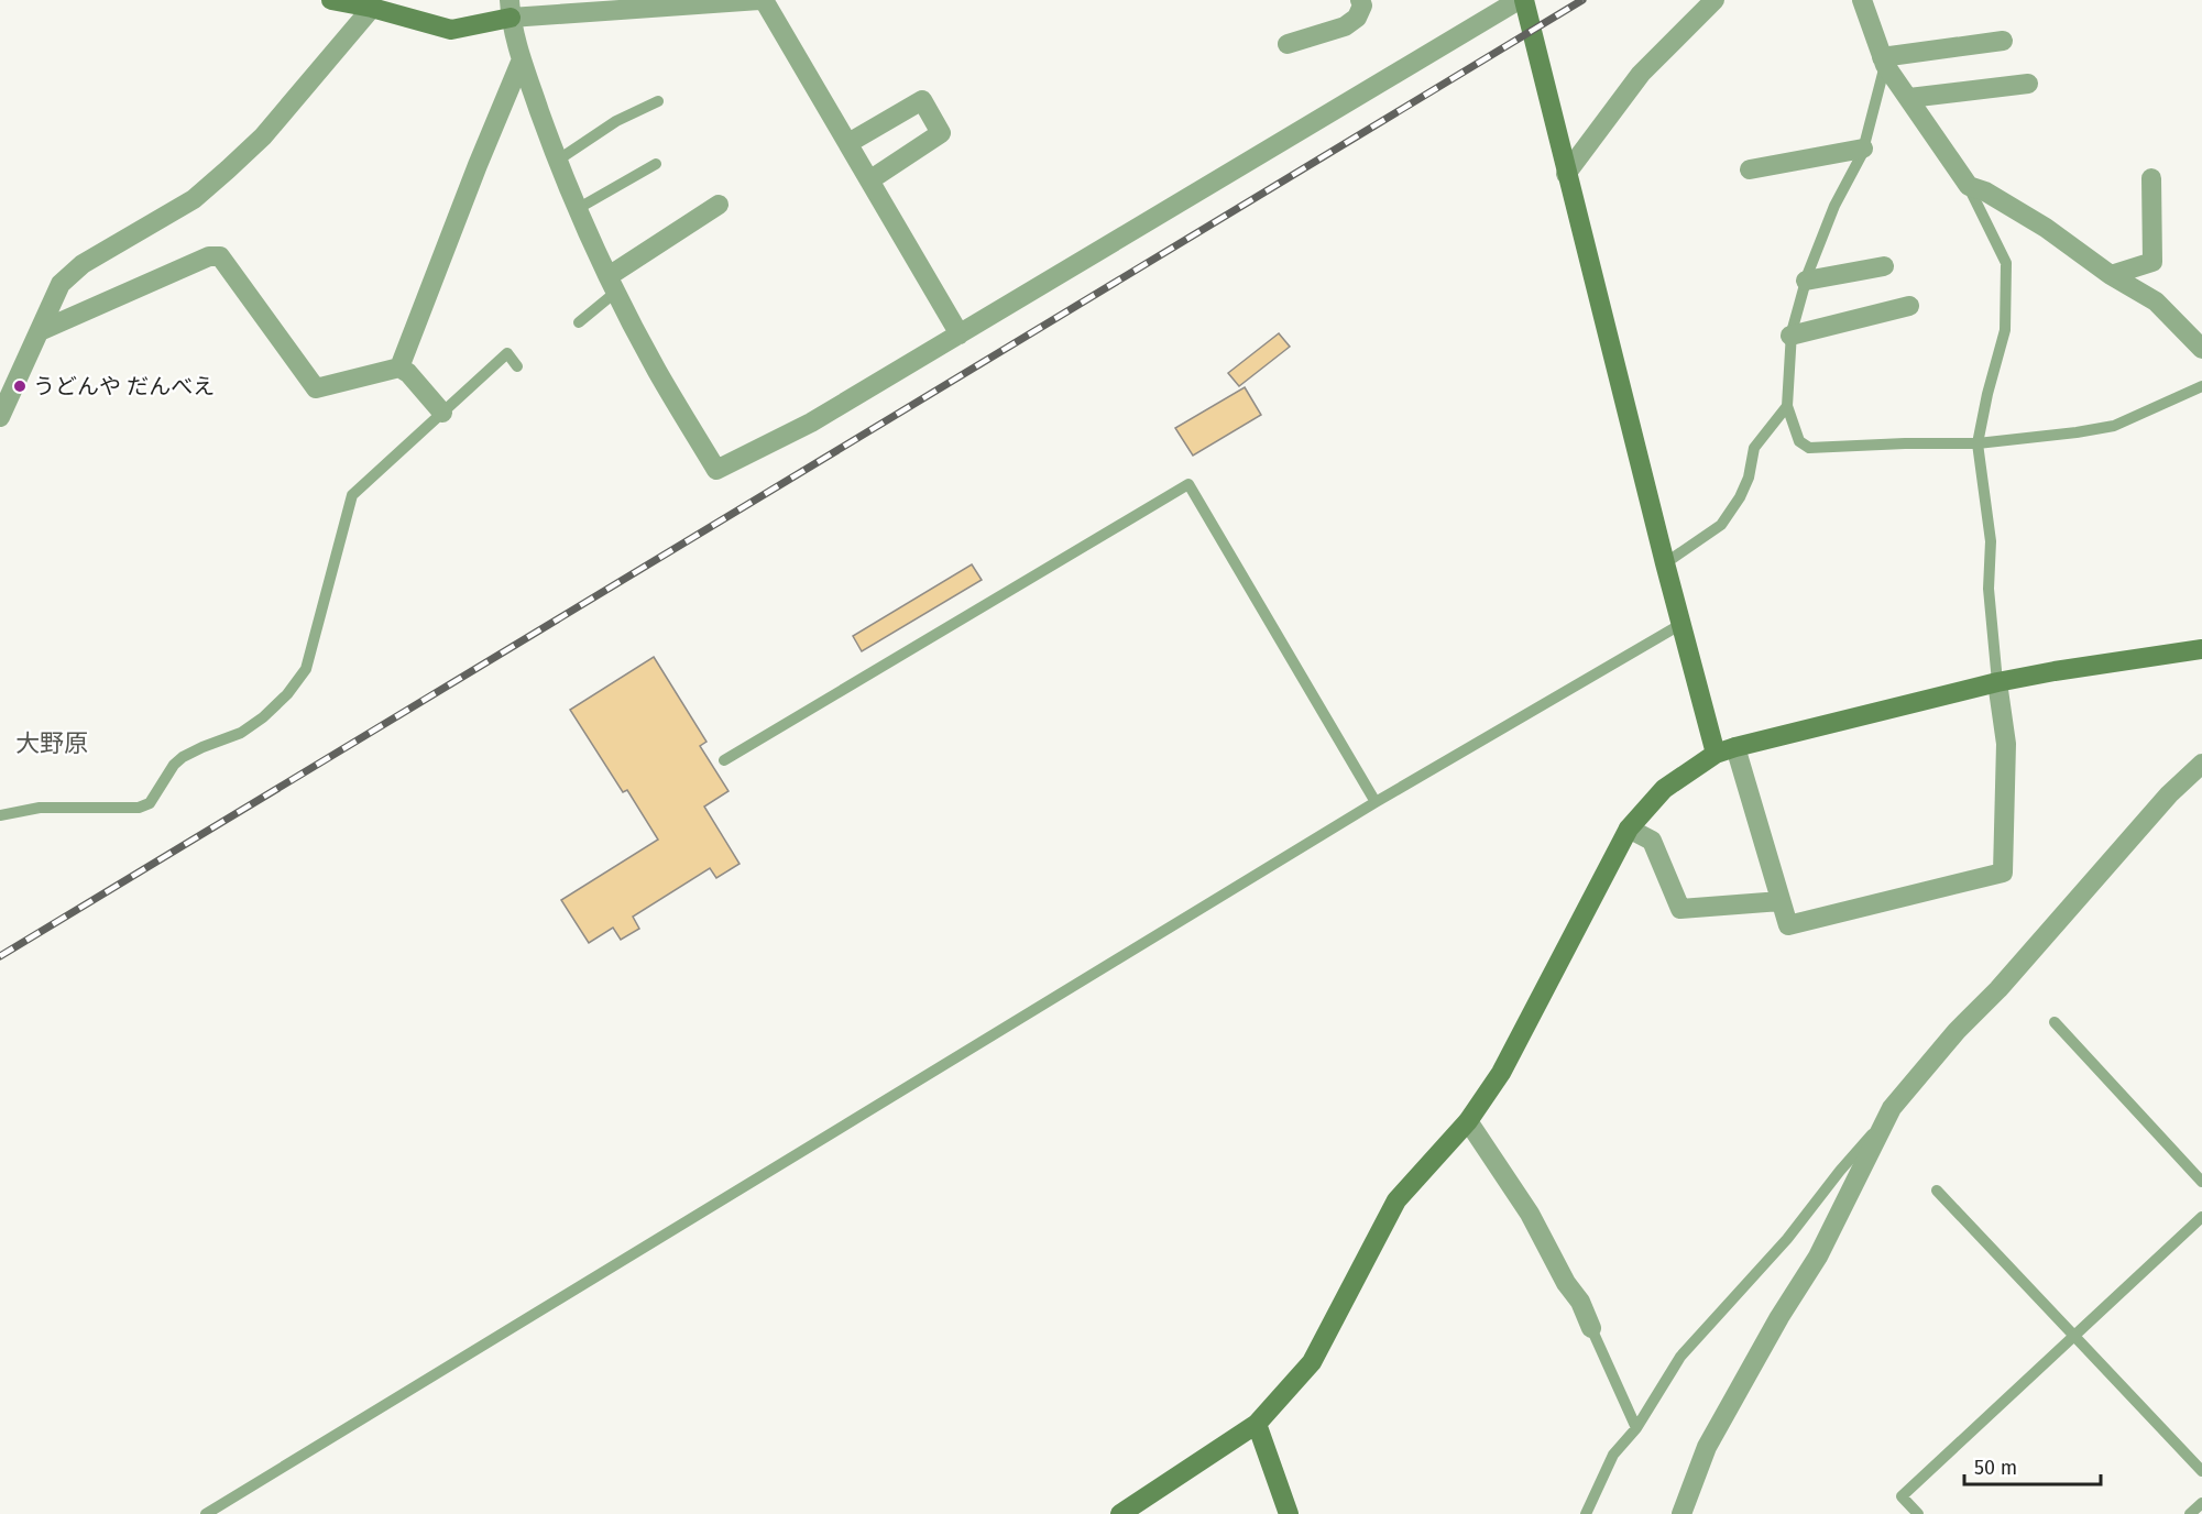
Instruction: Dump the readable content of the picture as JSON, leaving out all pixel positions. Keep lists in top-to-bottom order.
{
  "districts": ["大野原"],
  "places": ["うどんや だんべえ"],
  "scale_bar": "50 m"
}
